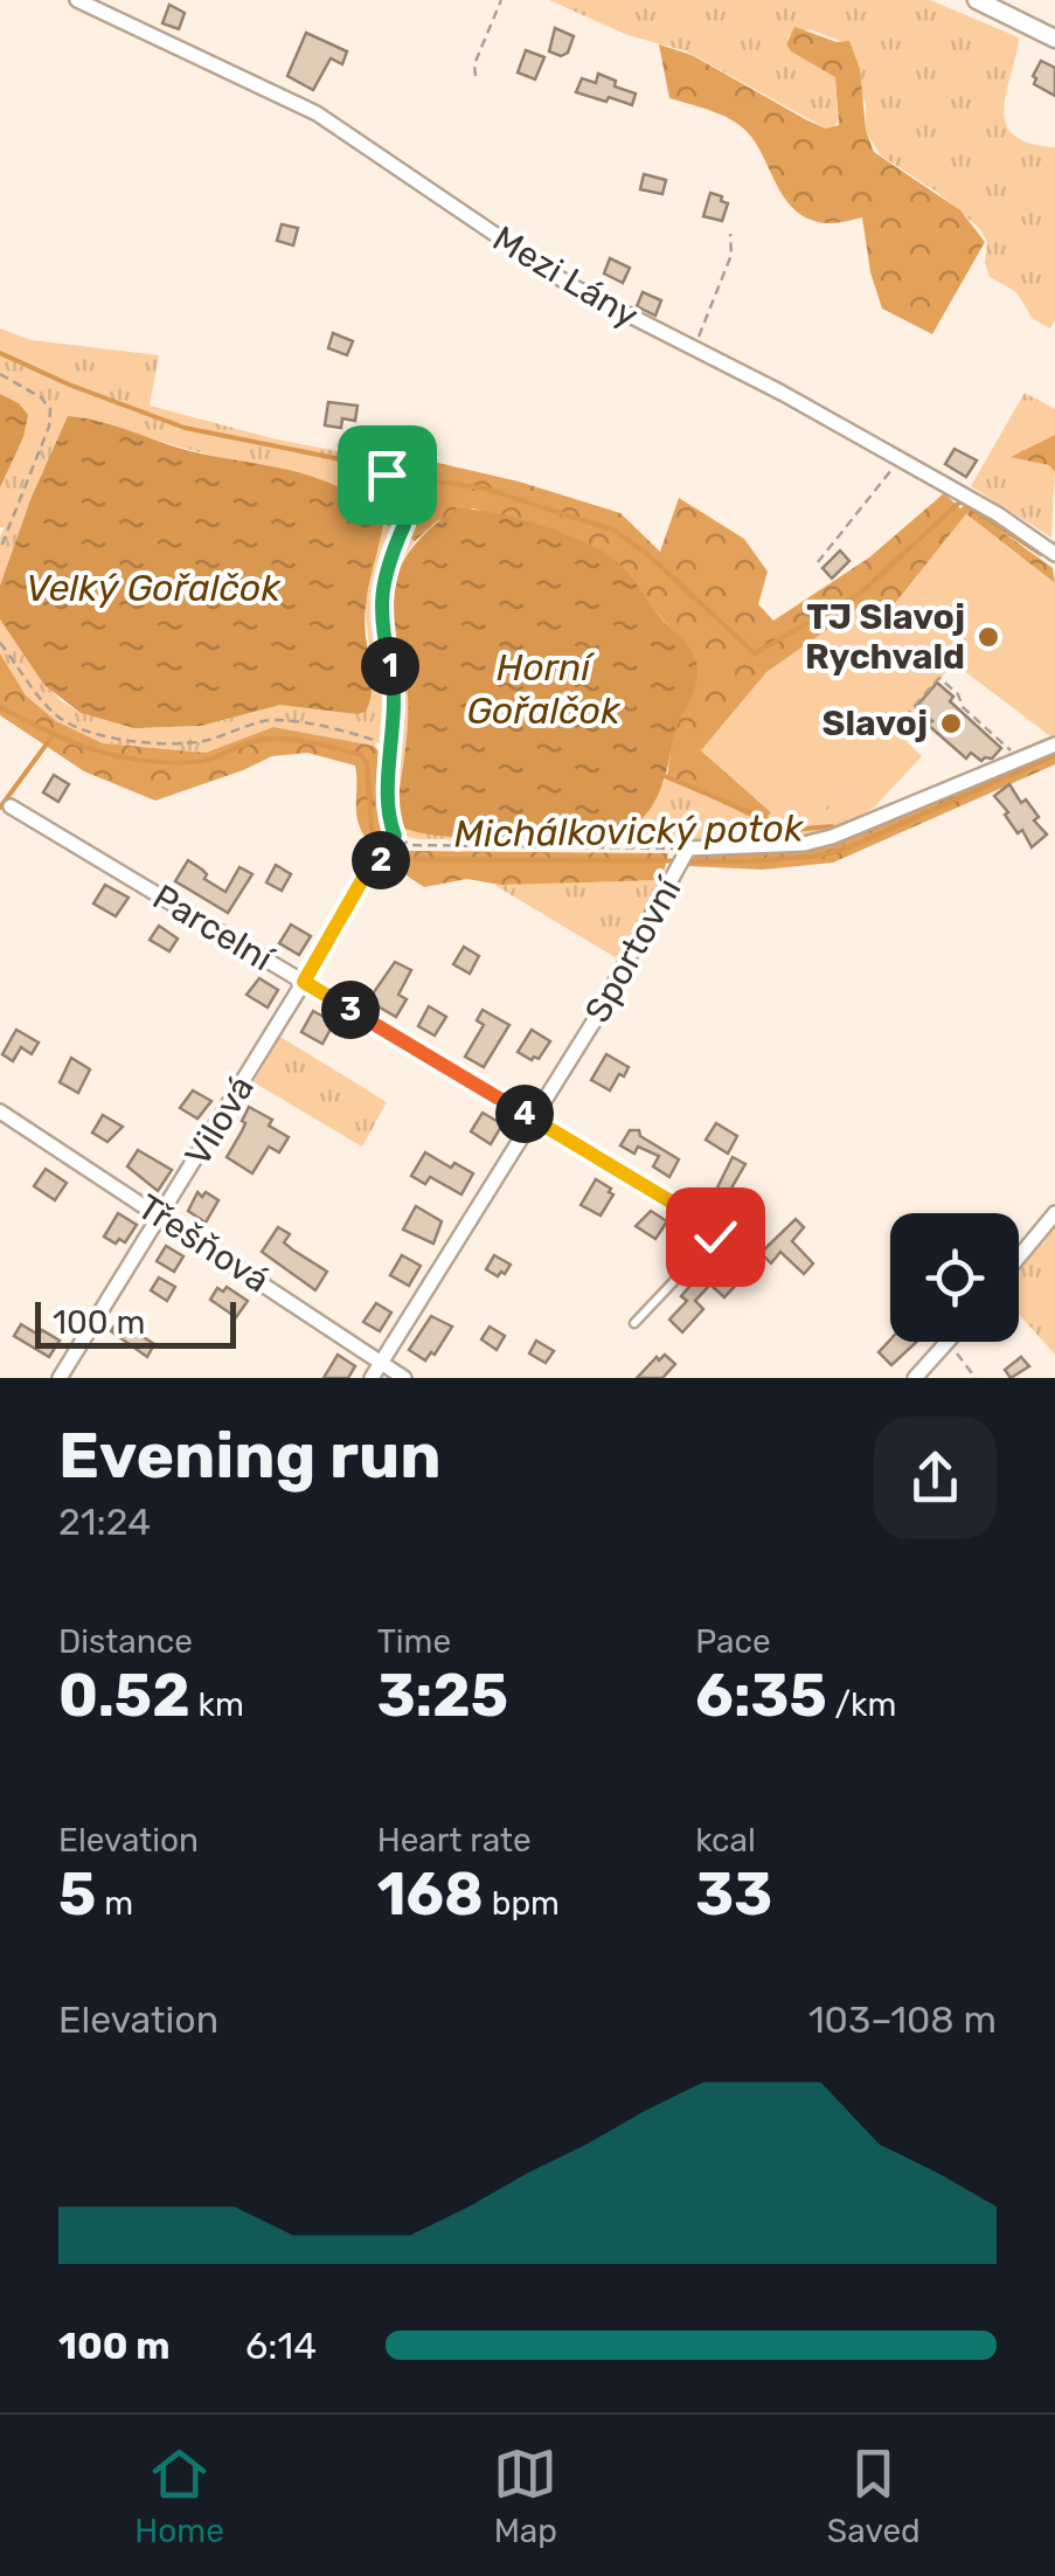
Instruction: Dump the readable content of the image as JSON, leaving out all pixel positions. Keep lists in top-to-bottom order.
{
  "streets": {
    "street": [
      "Mezi Lány",
      "Parcelní",
      "Sportovní",
      "Vilová",
      "Třešňová"
    ]
  },
  "crossings": [
    ["Parcelní", "Sportovní"],
    ["Parcelní", "Vilová"],
    ["Sportovní", "Třešňová"],
    ["Vilová", "Třešňová"]
  ],
  "water": ["Velký Gořalčok", "Horní Gořalčok", "Michálkovický potok"],
  "places": ["TJ Slavoj Rychvald", "Slavoj"],
  "scale_bar": "100 m",
  "page": {
    "pins": [
      "1",
      "2",
      "3",
      "4"
    ],
    "scale": "100 m",
    "heading": ["Evening run", "21:24"],
    "stats": [
      ["Distance", "0.52 km"],
      ["Time", "3:25"],
      ["Pace", "6:35 /km"],
      ["Elevation", "5 m"],
      ["Heart rate", "168 bpm"],
      ["kcal", "33"]
    ],
    "chart": ["Elevation", "103–108 m"],
    "list": [
      {
        "name": "100 m",
        "note": "6:14"
      }
    ],
    "tabs": ["Home", "Map", "Saved"]
  }
}
